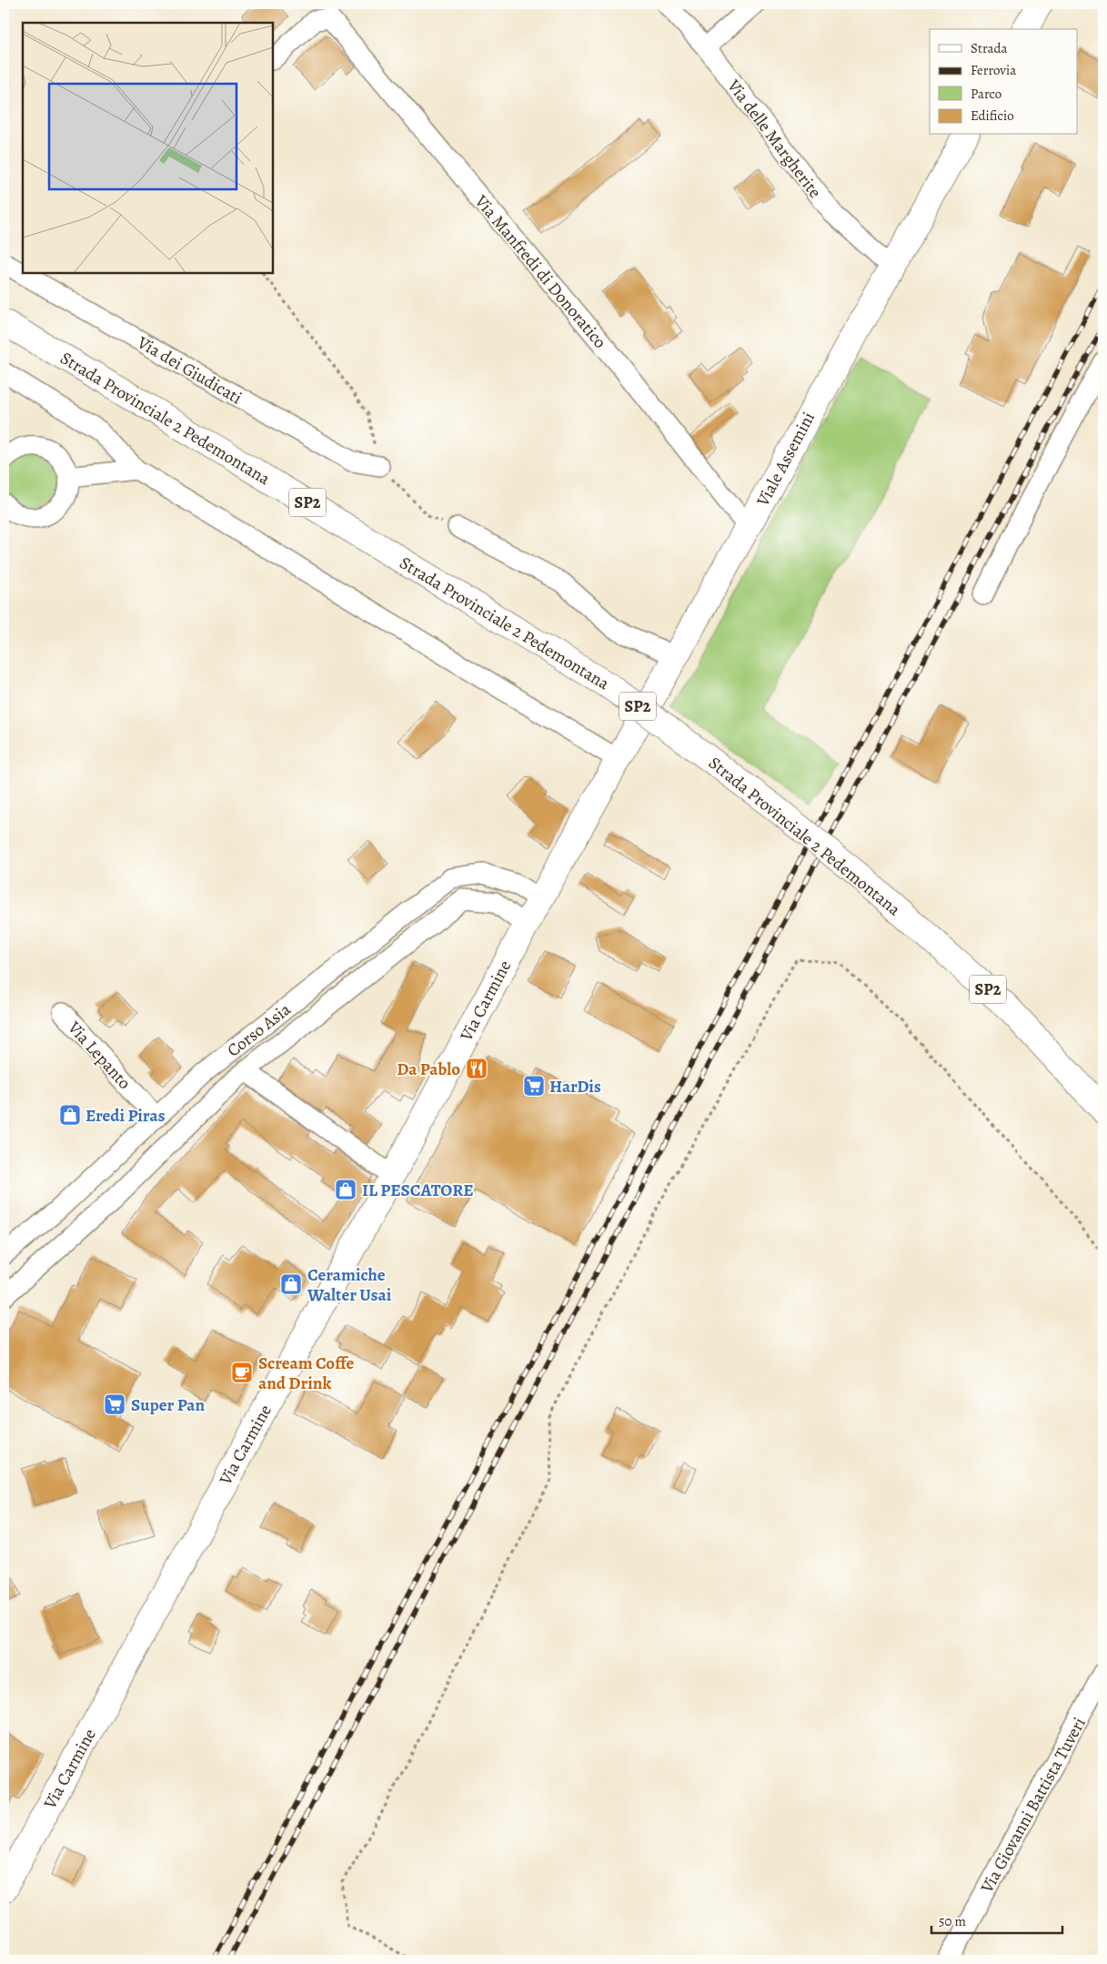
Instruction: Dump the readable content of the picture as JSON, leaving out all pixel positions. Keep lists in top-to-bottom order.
{
  "streets": {
    "main road": [
      "Strada Provinciale 2 Pedemontana",
      "Viale Assemini",
      "SP2",
      "Via Carmine"
    ],
    "street": [
      "Via delle Margherite",
      "Via Manfredi di Donoratico",
      "Via dei Giudicati",
      "Corso Asia",
      "Via Lepanto",
      "Via Giovanni Battista Tuveri"
    ]
  },
  "crossings": [
    ["Via delle Margherite", "Viale Assemini"],
    ["Via Manfredi di Donoratico", "Viale Assemini"],
    ["Viale Assemini", "Via Carmine"],
    ["Via Carmine", "Corso Asia"],
    ["Corso Asia", "Via Lepanto"]
  ],
  "places": {
    "restaurant": ["Da Pablo"],
    "supermarket": ["HarDis", "Super Pan"],
    "shop": ["Eredi Piras", "IL PESCATORE", "Ceramiche Walter Usai"],
    "cafe": ["Scream Coffe and Drink"]
  },
  "legend": [
    "Strada",
    "Ferrovia",
    "Parco",
    "Edificio"
  ],
  "scale_bar": "50 m"
}
